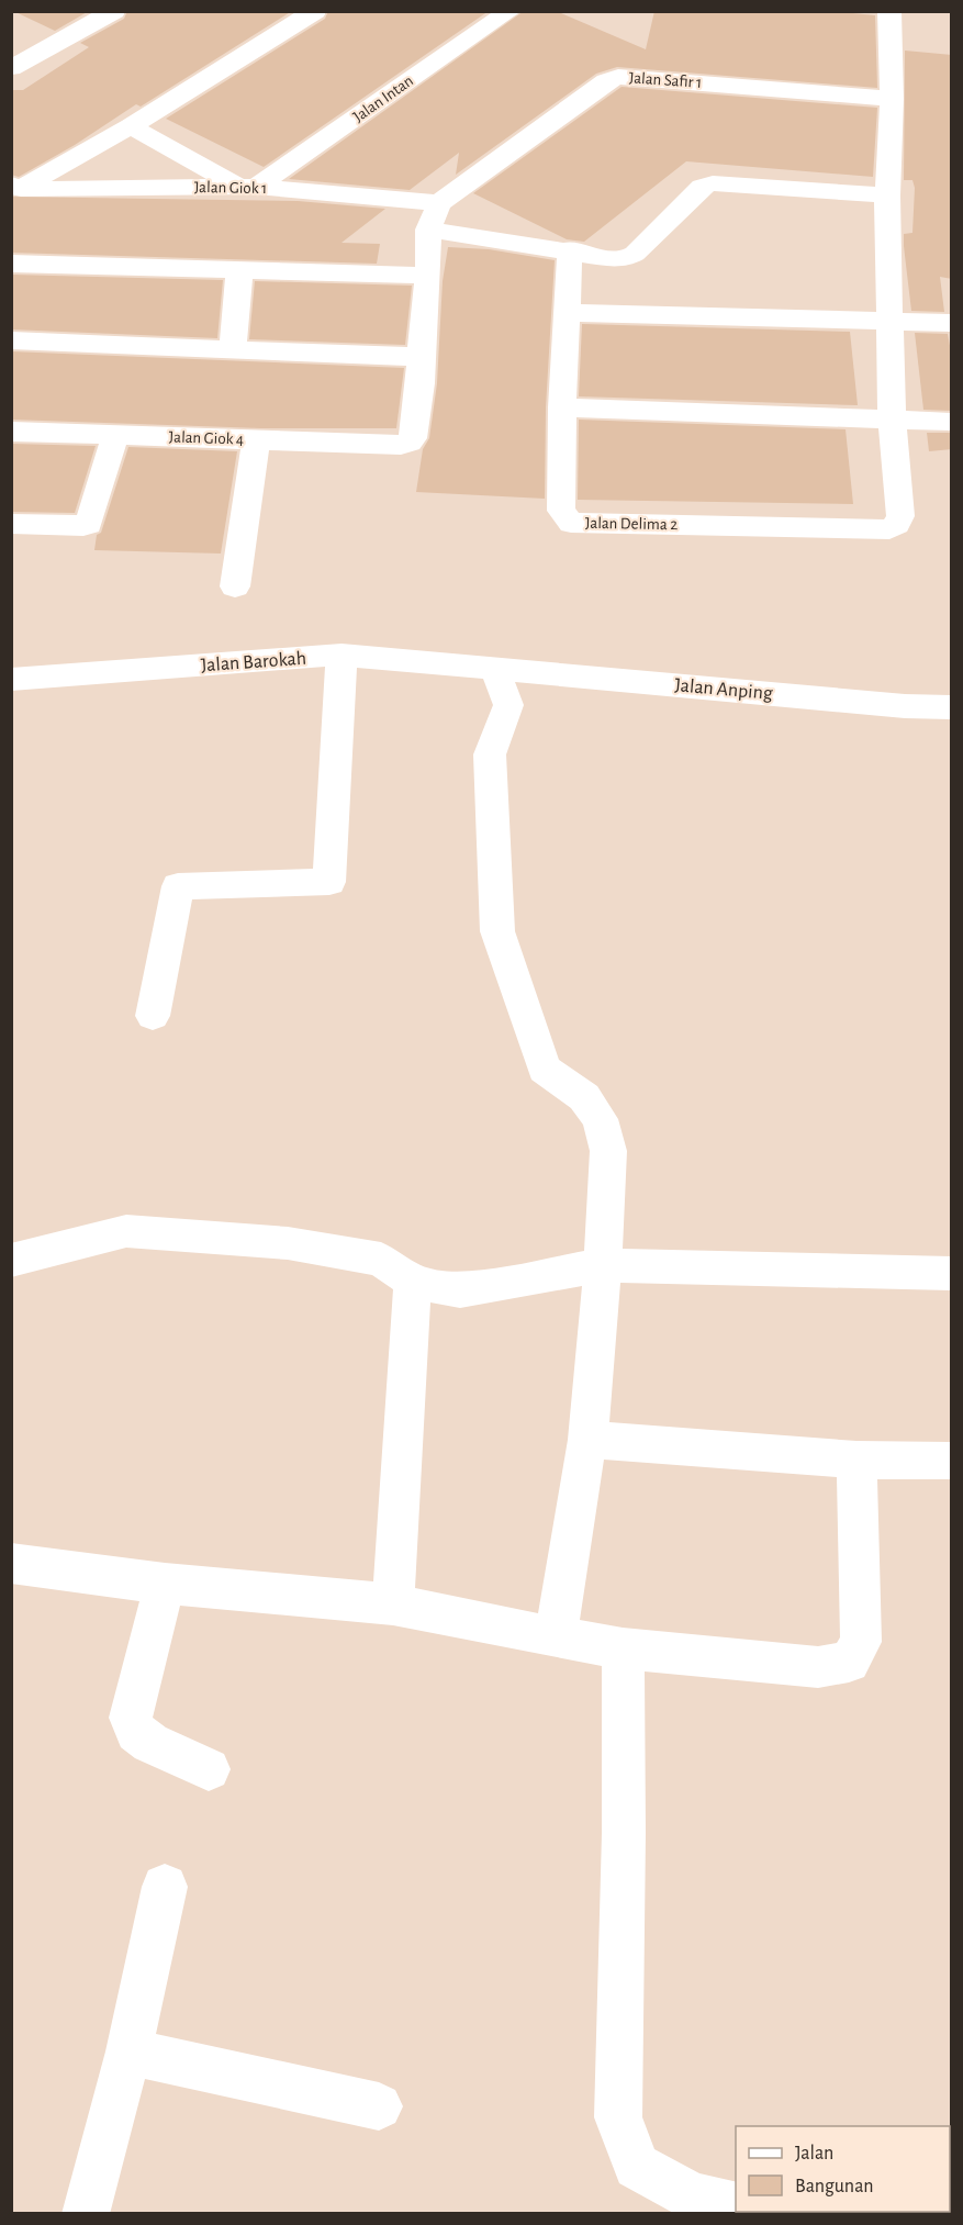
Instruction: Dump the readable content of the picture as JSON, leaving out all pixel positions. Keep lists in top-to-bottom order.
{
  "streets": {
    "street": [
      "Jalan Safir 1",
      "Jalan Intan",
      "Jalan Giok 1",
      "Jalan Giok 4",
      "Jalan Delima 2",
      "Jalan Barokah",
      "Jalan Anping"
    ]
  },
  "crossings": [
    ["Jalan Safir 1", "Jalan Giok 1"],
    ["Jalan Intan", "Jalan Giok 1"],
    ["Jalan Barokah", "Jalan Anping"]
  ],
  "legend": ["Jalan", "Bangunan"]
}
